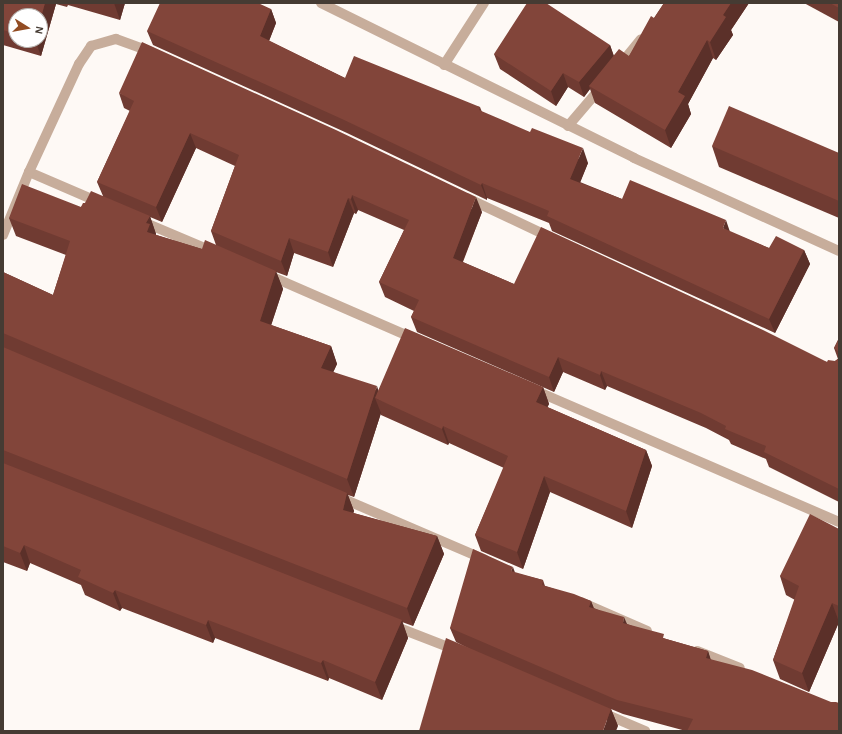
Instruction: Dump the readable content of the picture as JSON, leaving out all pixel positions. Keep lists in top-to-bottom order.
{
  "north": "right"
}
